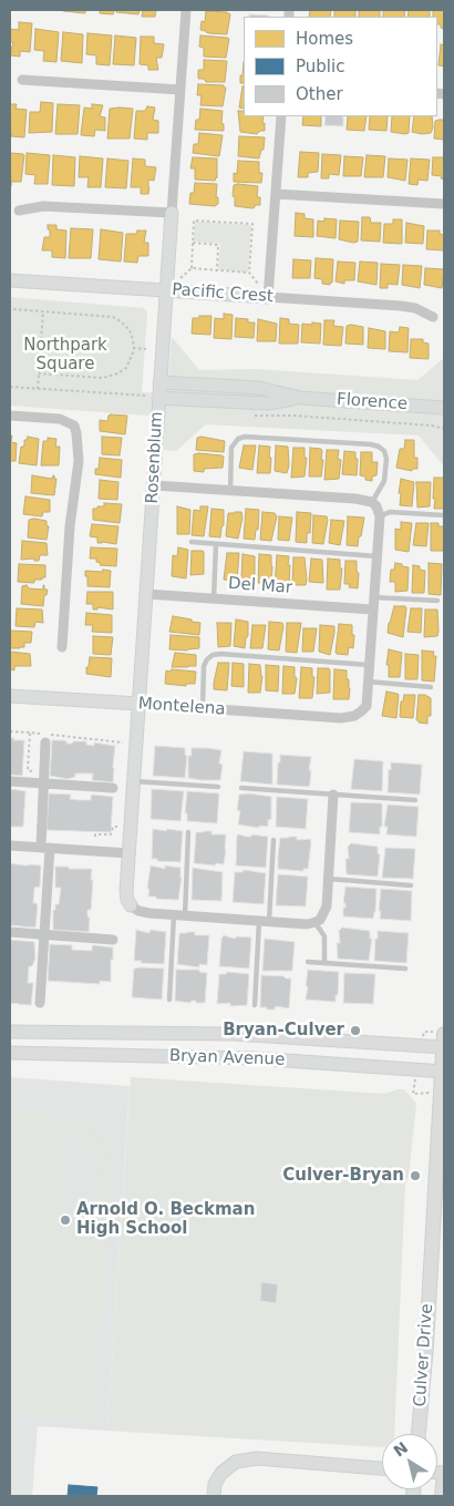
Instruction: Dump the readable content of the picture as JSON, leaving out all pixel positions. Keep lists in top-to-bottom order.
{
  "streets": {
    "main road": ["Culver Drive"],
    "street": [
      "Pacific Crest",
      "Florence",
      "Rosenblum",
      "Del Mar",
      "Montelena",
      "Bryan Avenue"
    ]
  },
  "crossings": [
    ["Pacific Crest", "Rosenblum"],
    ["Florence", "Rosenblum"],
    ["Rosenblum", "Del Mar"],
    ["Rosenblum", "Montelena"],
    ["Bryan Avenue", "Culver Drive"]
  ],
  "parks": ["Northpark Square"],
  "places": ["Bryan-Culver", "Culver-Bryan", "Arnold O. Beckman High School"],
  "legend": ["Homes", "Public", "Other"],
  "north": "top left"
}
